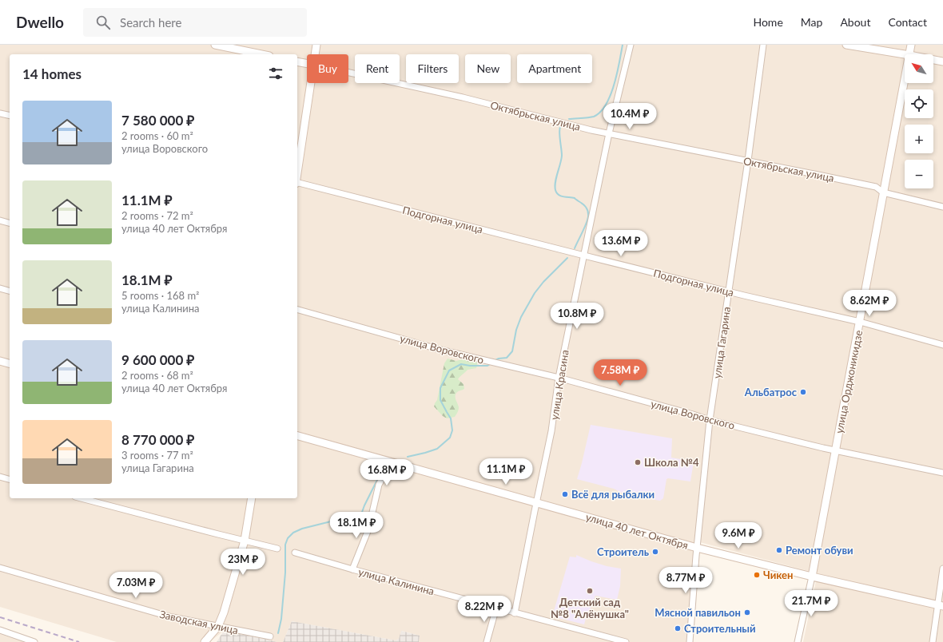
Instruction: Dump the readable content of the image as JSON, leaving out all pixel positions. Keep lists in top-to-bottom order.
{
  "streets": {
    "street": [
      "Октябрьская улица",
      "Подгорная улица",
      "улица Гагарина",
      "улица Воровского",
      "улица Орджоникидзе",
      "улица Красина",
      "улица 40 лет Октября",
      "улица Калинина",
      "Заводская улица"
    ]
  },
  "crossings": [
    ["Октябрьская улица", "улица Гагарина"],
    ["Октябрьская улица", "улица Орджоникидзе"],
    ["Октябрьская улица", "улица Красина"],
    ["Подгорная улица", "улица Гагарина"],
    ["Подгорная улица", "улица Орджоникидзе"],
    ["Подгорная улица", "улица Красина"],
    ["улица Гагарина", "улица Воровского"],
    ["улица Гагарина", "улица 40 лет Октября"],
    ["улица Воровского", "улица Орджоникидзе"],
    ["улица Воровского", "улица Красина"],
    ["улица Орджоникидзе", "улица 40 лет Октября"],
    ["улица Красина", "улица 40 лет Октября"],
    ["улица Красина", "улица Калинина"],
    ["улица 40 лет Октября", "улица Калинина"]
  ],
  "places": [
    "Альбатрос",
    "Школа №4",
    "Всё для рыбалки",
    "Ремонт обуви",
    "Строитель",
    "Чикен",
    "Детский сад №8 \"Алёнушка\"",
    "Мясной павильон",
    "Строительный"
  ],
  "north": "top left",
  "page": {
    "header": "Dwello",
    "search": "Search here",
    "nav": [
      "Home",
      "Map",
      "About",
      "Contact"
    ],
    "map_buttons": ["+", "−"],
    "chip": [
      "Buy",
      "Rent",
      "Filters",
      "New",
      "Apartment"
    ],
    "heading": "14 homes",
    "list": [
      {
        "name": "7 580 000 ₽",
        "note": "2 rooms · 60 m² · улица Воровского"
      },
      {
        "name": "11.1M ₽",
        "note": "2 rooms · 72 m² · улица 40 лет Октября"
      },
      {
        "name": "18.1M ₽",
        "note": "5 rooms · 168 m² · улица Калинина"
      },
      {
        "name": "9 600 000 ₽",
        "note": "2 rooms · 68 m² · улица 40 лет Октября"
      },
      {
        "name": "8 770 000 ₽",
        "note": "3 rooms · 77 m² · улица Гагарина"
      }
    ],
    "price": [
      "10.4M ₽",
      "13.6M ₽",
      "8.62M ₽",
      "10.8M ₽",
      "7.58M ₽",
      "11.1M ₽",
      "16.8M ₽",
      "18.1M ₽",
      "9.6M ₽",
      "23M ₽",
      "8.77M ₽",
      "7.03M ₽",
      "21.7M ₽",
      "8.22M ₽"
    ]
  }
}
